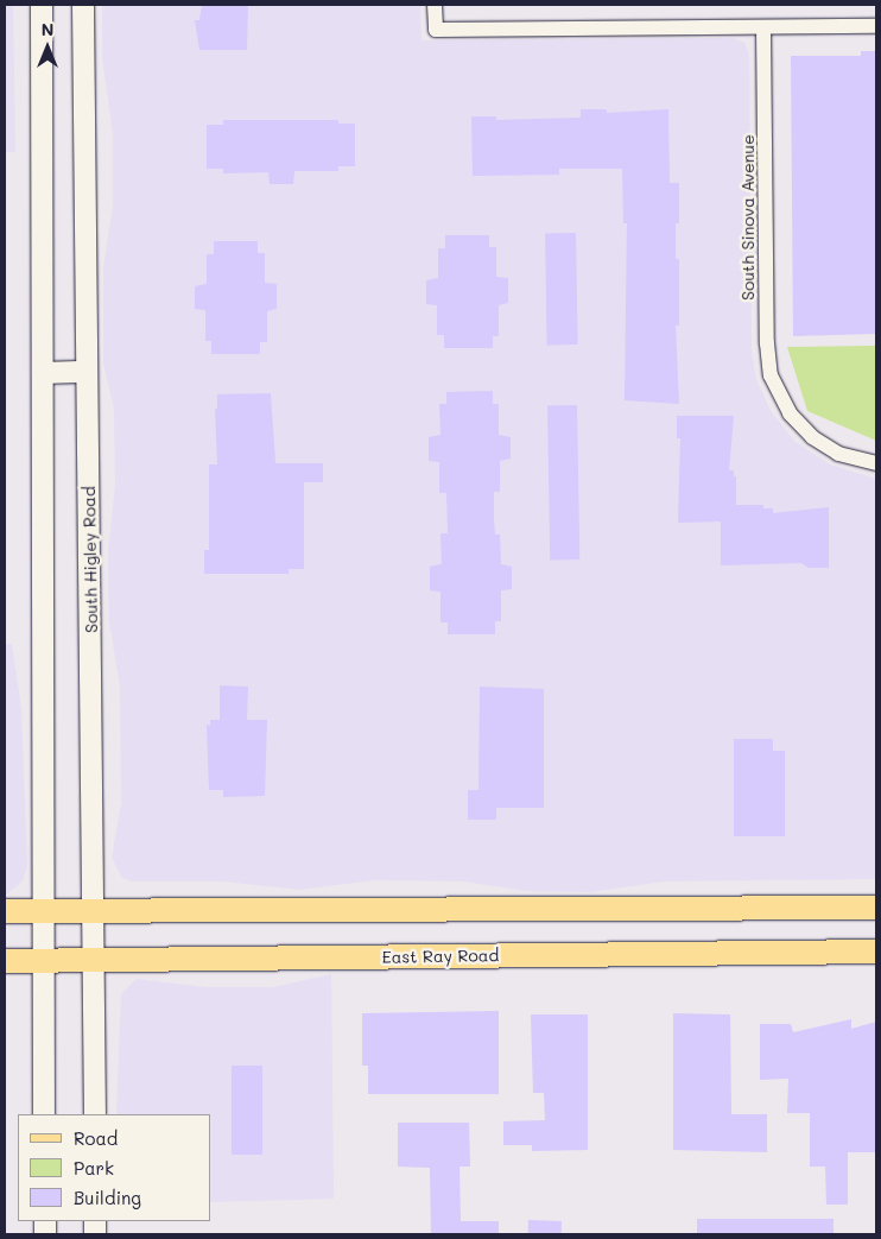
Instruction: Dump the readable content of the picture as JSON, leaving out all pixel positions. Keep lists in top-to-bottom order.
{
  "streets": {
    "main road": ["South Higley Road", "East Ray Road"],
    "street": ["South Sinova Avenue"]
  },
  "crossings": [
    ["South Higley Road", "East Ray Road"]
  ],
  "legend": ["Road", "Park", "Building"],
  "north": "top"
}
